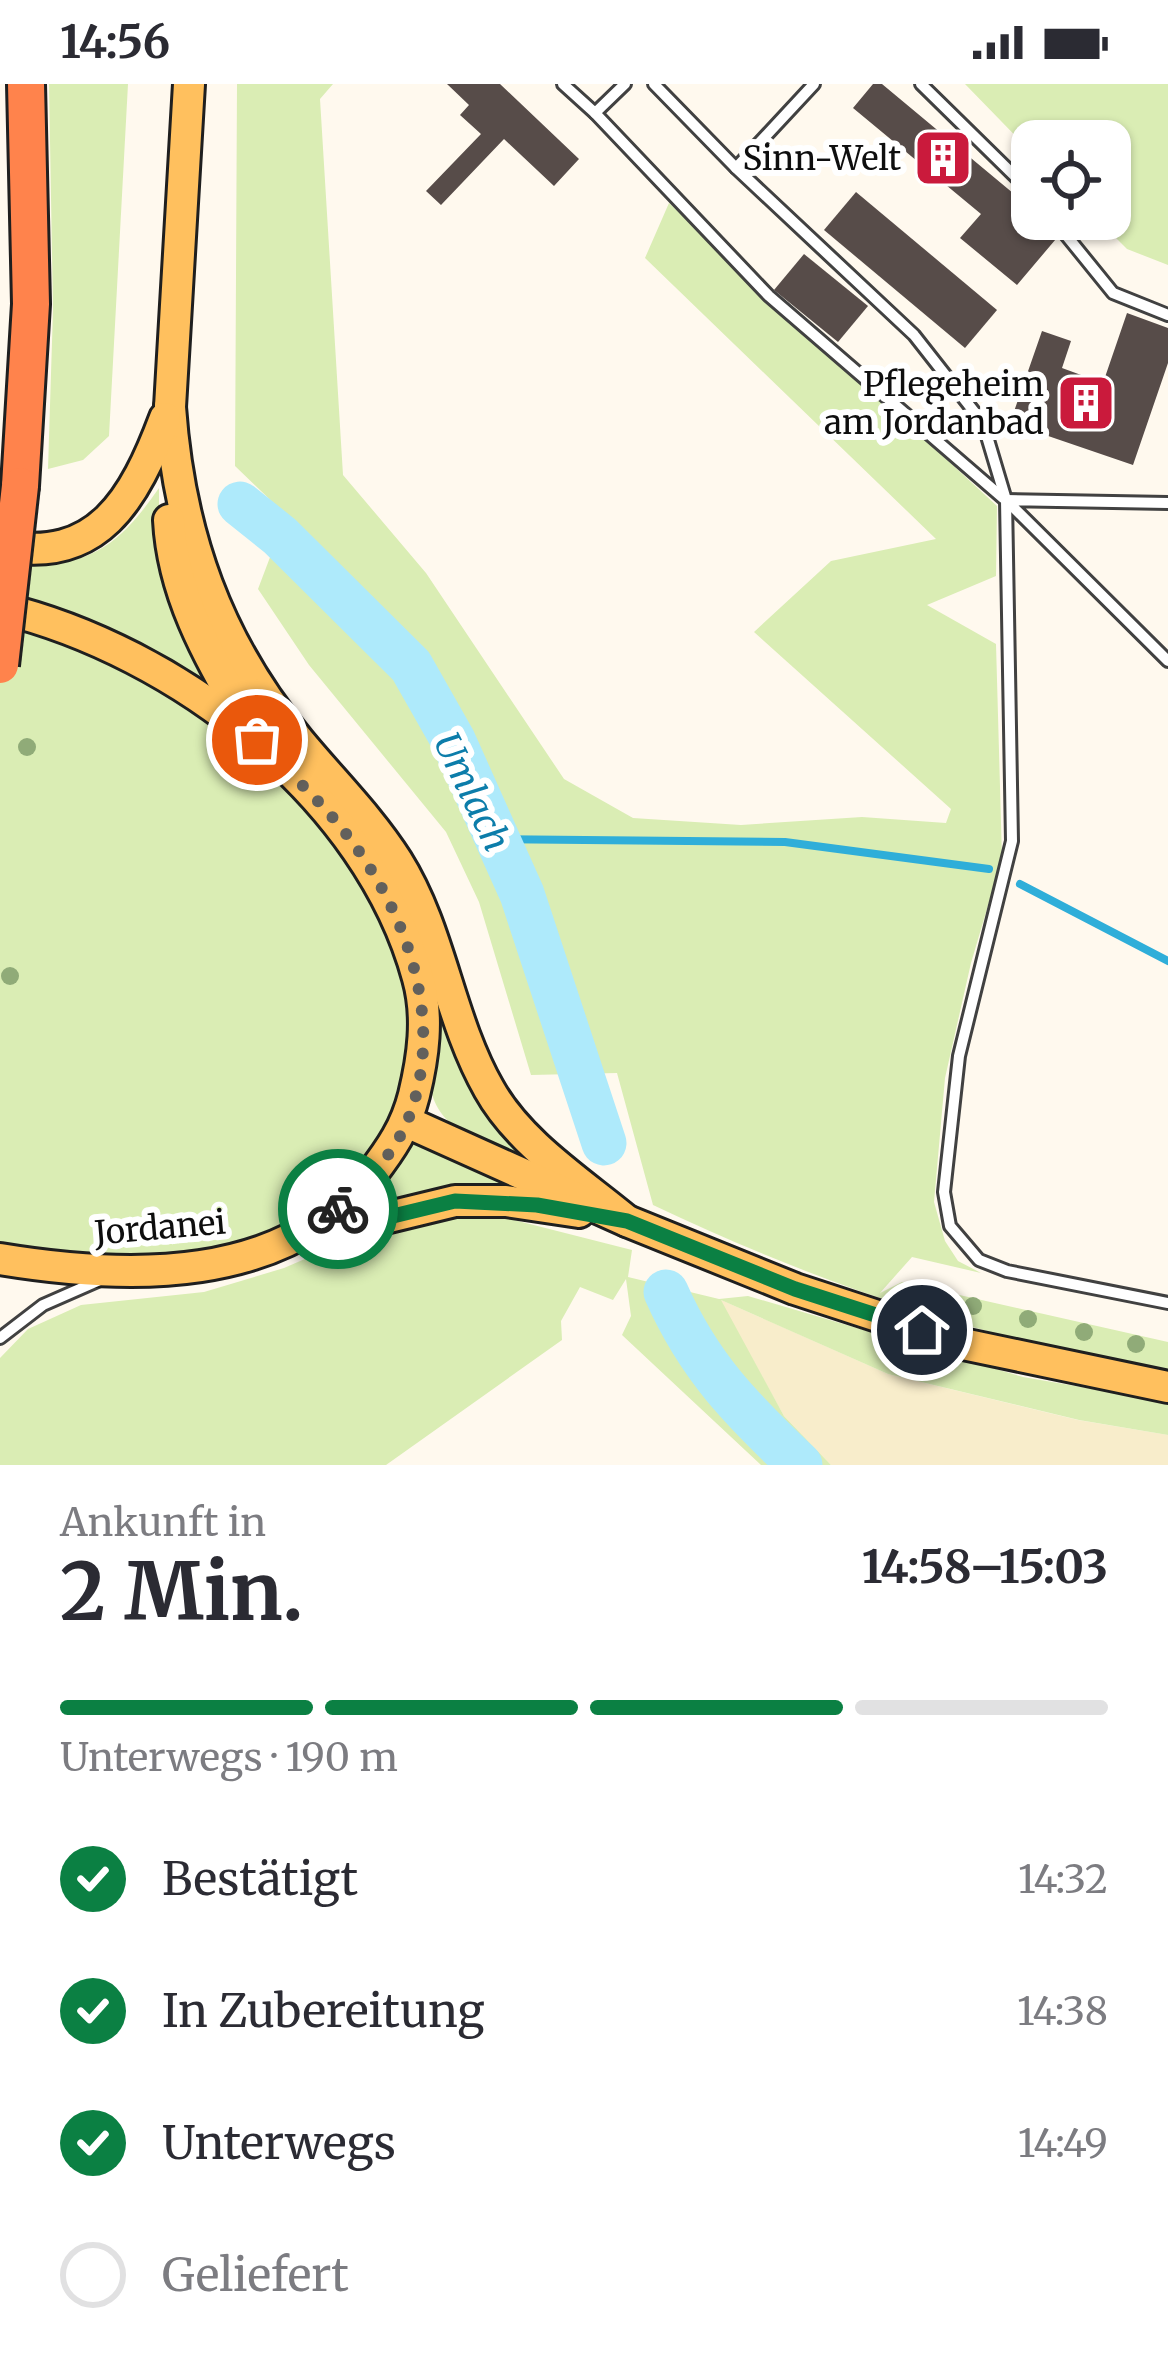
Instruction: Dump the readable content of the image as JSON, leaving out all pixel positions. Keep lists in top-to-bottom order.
{
  "streets": {
    "main road": ["Jordanei"]
  },
  "water": ["Umlach"],
  "places": {
    "building": ["Sinn-Welt", "Pflegeheim am Jordanbad"]
  },
  "page": {
    "status": "14:56",
    "heading": ["2 Min.", "Ankunft in", "14:58–15:03"],
    "bar": "Unterwegs · 190 m",
    "list": [
      ["Bestätigt", "14:32"],
      ["In Zubereitung", "14:38"],
      ["Unterwegs", "14:49"],
      "Geliefert"
    ]
  }
}
